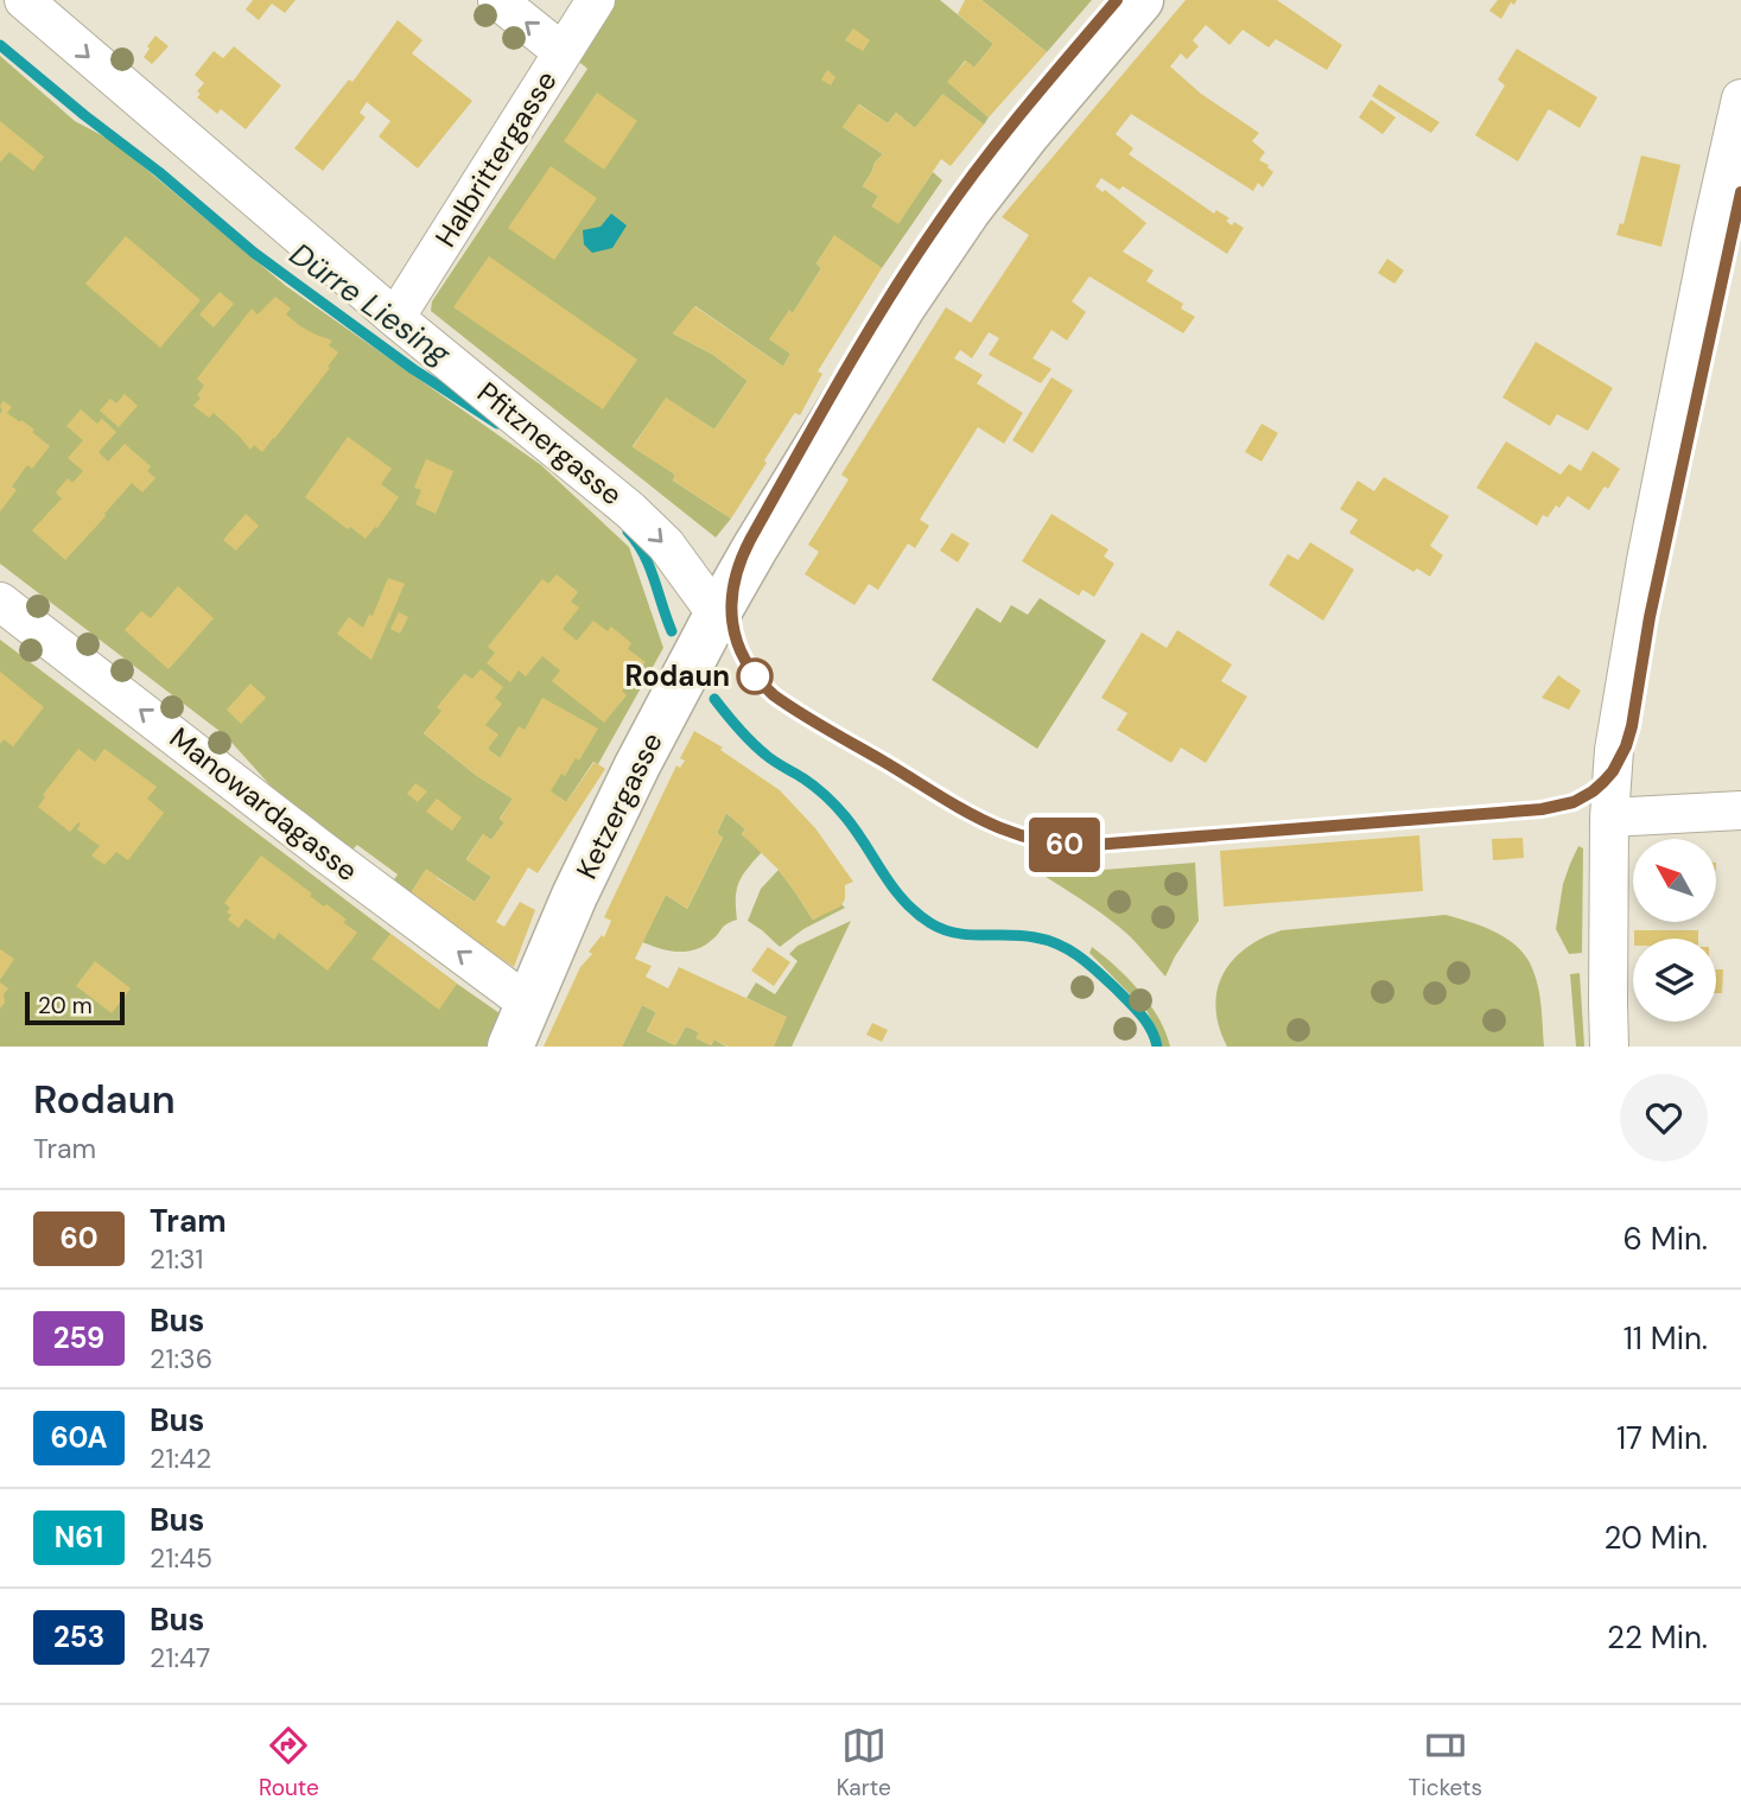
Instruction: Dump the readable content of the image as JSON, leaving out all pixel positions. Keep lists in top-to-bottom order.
{
  "streets": {
    "main road": ["Ketzergasse"],
    "street": ["Halbrittergasse", "Pfitznergasse", "Manowardagasse"]
  },
  "crossings": [
    ["Halbrittergasse", "Pfitznergasse"],
    ["Pfitznergasse", "Ketzergasse"],
    ["Manowardagasse", "Ketzergasse"]
  ],
  "one_way": ["Pfitznergasse", "Manowardagasse"],
  "water": ["Dürre Liesing"],
  "places": ["Rodaun"],
  "lines": ["tram line 60"],
  "scale_bar": "20 m",
  "north": "top left",
  "page": {
    "on_map": "60",
    "scale": "20 m",
    "heading": ["Rodaun", "Tram"],
    "list": [
      {
        "mark": "60",
        "name": "Tram",
        "note": "21:31",
        "value": "6 Min."
      },
      {
        "mark": "259",
        "name": "Bus",
        "note": "21:36",
        "value": "11 Min."
      },
      {
        "mark": "60A",
        "name": "Bus",
        "note": "21:42",
        "value": "17 Min."
      },
      {
        "mark": "N61",
        "name": "Bus",
        "note": "21:45",
        "value": "20 Min."
      },
      {
        "mark": "253",
        "name": "Bus",
        "note": "21:47",
        "value": "22 Min."
      }
    ],
    "tabs": ["Route", "Karte", "Tickets"]
  }
}
